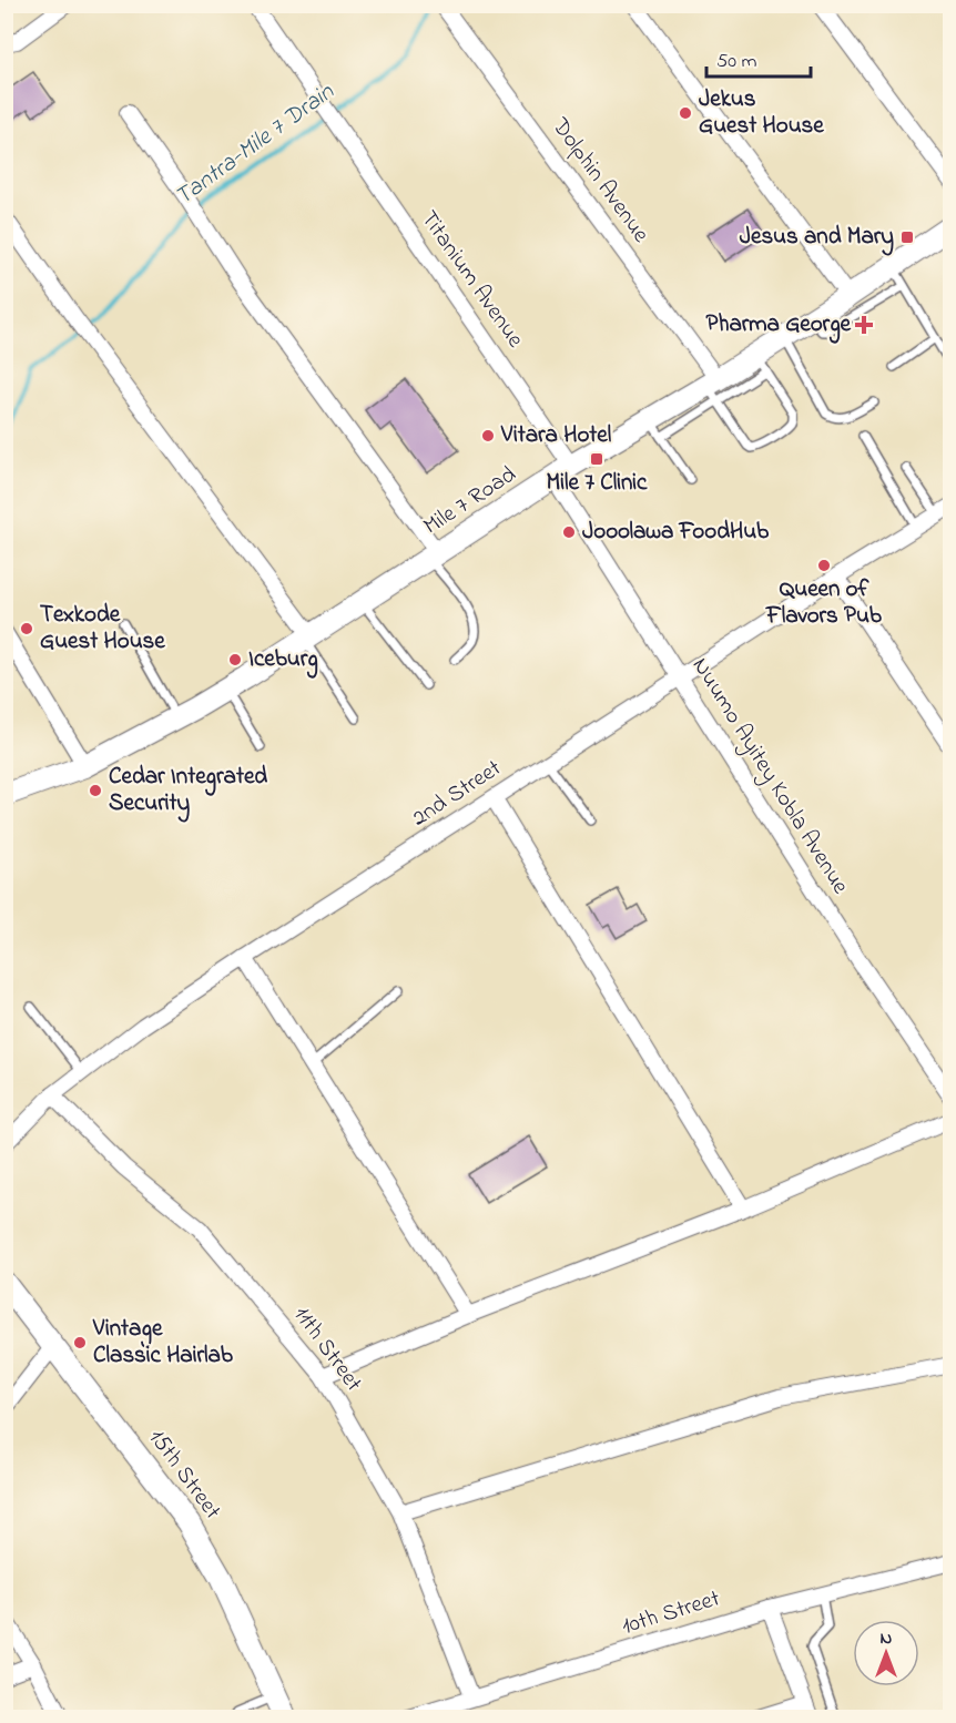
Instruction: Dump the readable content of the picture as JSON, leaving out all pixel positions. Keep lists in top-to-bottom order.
{
  "streets": {
    "street": [
      "Dolphin Avenue",
      "Titanium Avenue",
      "Mile 7 Road",
      "Nuumo Ayitey Kobla Avenue",
      "2nd Street",
      "11th Street",
      "15th Street",
      "10th Street"
    ]
  },
  "crossings": [
    ["Dolphin Avenue", "Mile 7 Road"],
    ["Titanium Avenue", "Mile 7 Road"],
    ["Titanium Avenue", "Nuumo Ayitey Kobla Avenue"],
    ["Mile 7 Road", "Nuumo Ayitey Kobla Avenue"],
    ["Nuumo Ayitey Kobla Avenue", "2nd Street"],
    ["2nd Street", "11th Street"],
    ["11th Street", "10th Street"]
  ],
  "water": ["Tantra-Mile 7 Drain"],
  "places": {
    "other": [
      "Jekus Guest House",
      "Vitara Hotel",
      "Jooolawa FoodHub",
      "Queen of Flavors Pub",
      "Texkode Guest House",
      "Iceburg",
      "Cedar Integrated Security",
      "Vintage Classic Hairlab"
    ],
    "transit": ["Jesus and Mary", "Mile 7 Clinic"],
    "health": ["Pharma George"]
  },
  "scale_bar": "50 m",
  "north": "top"
}
